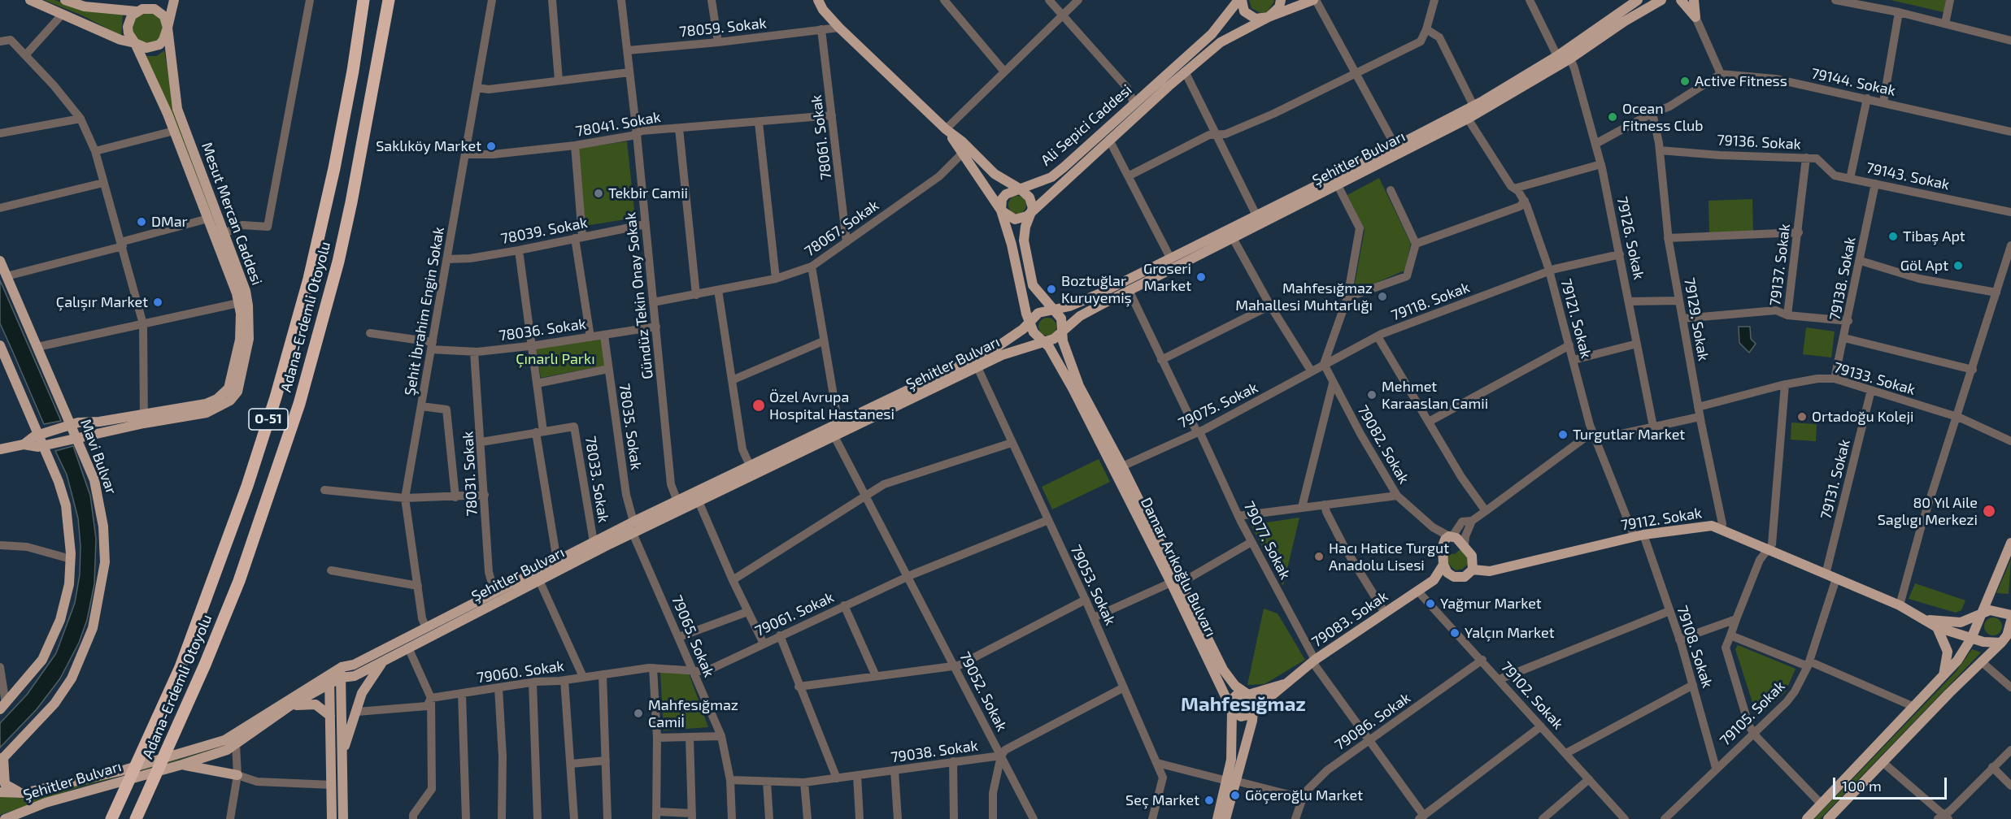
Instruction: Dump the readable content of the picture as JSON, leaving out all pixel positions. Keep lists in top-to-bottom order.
{
  "streets": {
    "highway": ["Adana-Erdemli Otoyolu", "O-51"],
    "main road": [
      "Ali Sepici Caddesi",
      "Şehitler Bulvarı",
      "Mesut Mercan Caddesi",
      "Mavi Bulvar",
      "79112. Sokak",
      "Damar Arıkoğlu Bulvarı",
      "79083. Sokak"
    ],
    "street": [
      "78059. Sokak",
      "79144. Sokak",
      "78041. Sokak",
      "78061. Sokak",
      "79136. Sokak",
      "79143. Sokak",
      "78067. Sokak",
      "78039. Sokak",
      "79126. Sokak",
      "79137. Sokak",
      "79138. Sokak",
      "Gündüz Tekin Onay Sokak",
      "79118. Sokak",
      "Şehit İbrahim Engin Sokak",
      "79121. Sokak",
      "79129. Sokak",
      "78036. Sokak",
      "79133. Sokak",
      "79075. Sokak",
      "78035. Sokak",
      "79082. Sokak",
      "78031. Sokak",
      "78033. Sokak",
      "79131. Sokak",
      "79077. Sokak",
      "79053. Sokak",
      "79061. Sokak",
      "79065. Sokak",
      "79108. Sokak",
      "79060. Sokak",
      "79052. Sokak",
      "79102. Sokak",
      "79105. Sokak",
      "79086. Sokak",
      "79038. Sokak"
    ]
  },
  "crossings": [
    ["78059. Sokak", "78061. Sokak"],
    ["78059. Sokak", "Gündüz Tekin Onay Sokak"],
    ["79144. Sokak", "79143. Sokak"],
    ["78041. Sokak", "78061. Sokak"],
    ["78041. Sokak", "Gündüz Tekin Onay Sokak"],
    ["78041. Sokak", "Şehit İbrahim Engin Sokak"],
    ["78061. Sokak", "78067. Sokak"],
    ["79136. Sokak", "79143. Sokak"],
    ["79136. Sokak", "79137. Sokak"],
    ["79136. Sokak", "79129. Sokak"],
    ["Şehitler Bulvarı", "79126. Sokak"],
    ["Şehitler Bulvarı", "Gündüz Tekin Onay Sokak"],
    ["Şehitler Bulvarı", "Şehit İbrahim Engin Sokak"],
    ["Şehitler Bulvarı", "79121. Sokak"],
    ["Şehitler Bulvarı", "78035. Sokak"],
    ["Şehitler Bulvarı", "78031. Sokak"],
    ["Şehitler Bulvarı", "78033. Sokak"],
    ["Şehitler Bulvarı", "79077. Sokak"],
    ["Şehitler Bulvarı", "Damar Arıkoğlu Bulvarı"],
    ["Şehitler Bulvarı", "79053. Sokak"],
    ["Şehitler Bulvarı", "79065. Sokak"],
    ["Şehitler Bulvarı", "79052. Sokak"],
    ["79143. Sokak", "79138. Sokak"],
    ["Mesut Mercan Caddesi", "Mavi Bulvar"],
    ["78067. Sokak", "Gündüz Tekin Onay Sokak"],
    ["78039. Sokak", "Gündüz Tekin Onay Sokak"],
    ["78039. Sokak", "Şehit İbrahim Engin Sokak"],
    ["79126. Sokak", "79118. Sokak"],
    ["79137. Sokak", "79138. Sokak"],
    ["79138. Sokak", "79133. Sokak"],
    ["Gündüz Tekin Onay Sokak", "78036. Sokak"],
    ["79118. Sokak", "79121. Sokak"],
    ["79118. Sokak", "79075. Sokak"],
    ["79118. Sokak", "79082. Sokak"],
    ["Şehit İbrahim Engin Sokak", "78036. Sokak"],
    ["79121. Sokak", "79112. Sokak"],
    ["79121. Sokak", "79108. Sokak"],
    ["79129. Sokak", "79133. Sokak"],
    ["79129. Sokak", "79112. Sokak"],
    ["78036. Sokak", "78035. Sokak"],
    ["78036. Sokak", "78031. Sokak"],
    ["79133. Sokak", "79131. Sokak"],
    ["79075. Sokak", "79082. Sokak"],
    ["79075. Sokak", "79077. Sokak"],
    ["79075. Sokak", "Damar Arıkoğlu Bulvarı"],
    ["78031. Sokak", "78033. Sokak"],
    ["79131. Sokak", "79112. Sokak"],
    ["79112. Sokak", "79108. Sokak"],
    ["79112. Sokak", "79105. Sokak"],
    ["79077. Sokak", "79083. Sokak"],
    ["79077. Sokak", "79086. Sokak"],
    ["Damar Arıkoğlu Bulvarı", "79083. Sokak"],
    ["79053. Sokak", "79061. Sokak"],
    ["79053. Sokak", "79038. Sokak"],
    ["79061. Sokak", "79065. Sokak"],
    ["79061. Sokak", "79060. Sokak"],
    ["79061. Sokak", "79052. Sokak"],
    ["79083. Sokak", "79102. Sokak"],
    ["79065. Sokak", "79060. Sokak"],
    ["79065. Sokak", "79038. Sokak"],
    ["79108. Sokak", "79105. Sokak"],
    ["79052. Sokak", "79038. Sokak"],
    ["79102. Sokak", "79086. Sokak"]
  ],
  "districts": ["Mahfesığmaz"],
  "parks": ["Çınarlı Parkı"],
  "places": [
    "Active Fitness",
    "Ocean Fitness Club",
    "Saklıköy Market",
    "Tekbir Camii",
    "DMar",
    "Tibaş Apt",
    "Göl Apt",
    "Groseri Market",
    "Boztuğlar Kuruyemiş",
    "Mahfesığmaz Mahallesi Muhtarlığı",
    "Çalışır Market",
    "Mehmet Karaaslan Camii",
    "Özel Avrupa Hospital Hastanesi",
    "Ortadoğu Koleji",
    "Turgutlar Market",
    "80 Yıl Aile Saglıgı Merkezi",
    "Hacı Hatice Turgut Anadolu Lisesi",
    "Yağmur Market",
    "Yalçın Market",
    "Mahfesığmaz Camiİ",
    "Göçeroğlu Market",
    "Seç Market"
  ],
  "scale_bar": "100 m"
}
